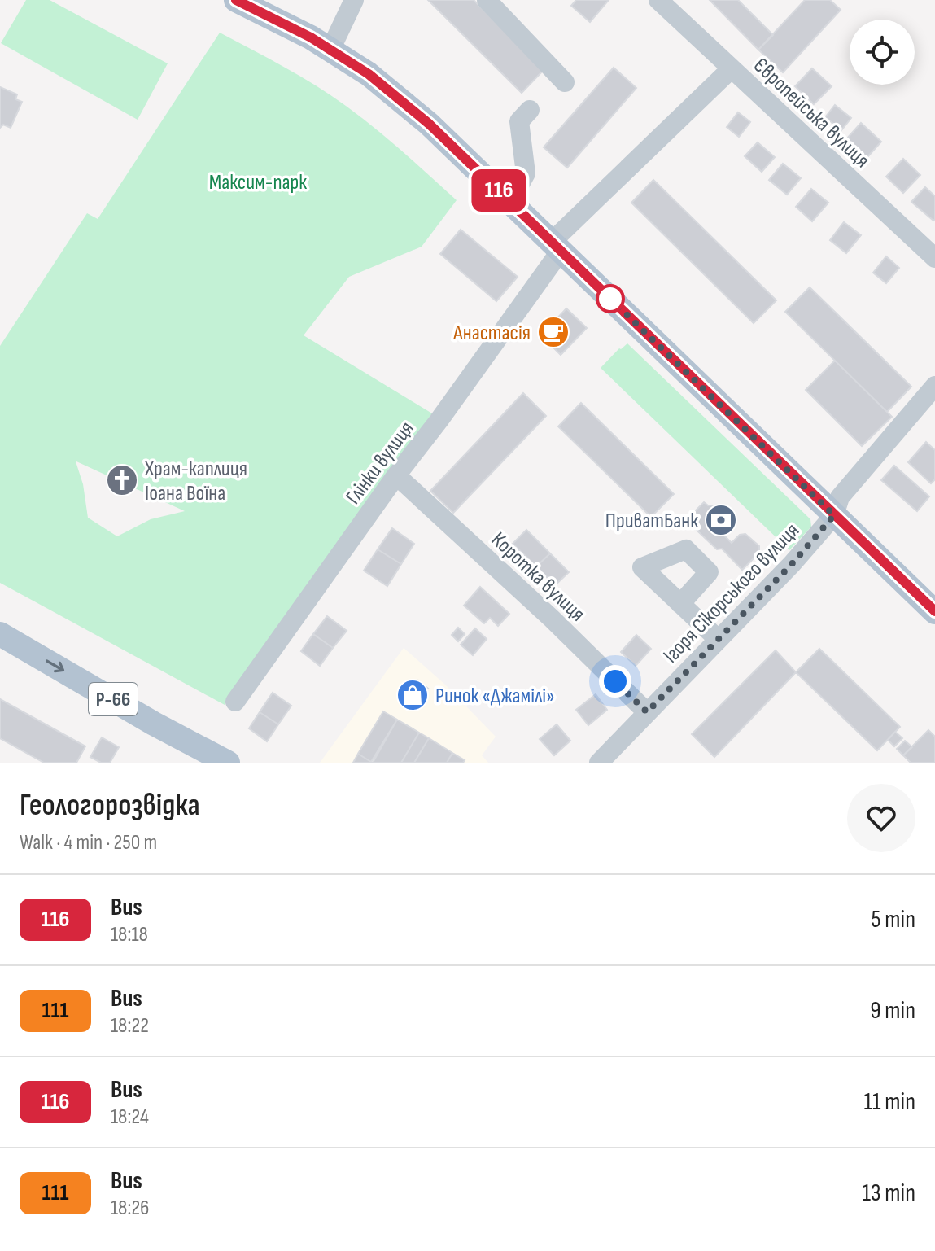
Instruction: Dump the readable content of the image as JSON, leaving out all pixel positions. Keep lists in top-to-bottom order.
{
  "streets": {
    "main road": ["Р-66"],
    "street": [
      "Європейська вулиця",
      "Глінки вулиця",
      "Коротка вулиця",
      "Ігоря Сікорського вулиця"
    ]
  },
  "crossings": [
    ["Європейська вулиця", "Глінки вулиця"],
    ["Глінки вулиця", "Коротка вулиця"],
    ["Коротка вулиця", "Ігоря Сікорського вулиця"]
  ],
  "parks": ["Максим-парк"],
  "places": {
    "cafe": ["Анастасія"],
    "church": ["Храм-каплиця Іоана Воїна"],
    "bank": ["ПриватБанк"],
    "shop": ["Ринок «Джамілі»"]
  },
  "lines": ["bus line 116"],
  "page": {
    "on_map": "116",
    "heading": ["Геологорозвідка", "Walk · 4 min · 250 m"],
    "list": [
      {
        "mark": "116",
        "name": "Bus",
        "note": "18:18",
        "value": "5 min"
      },
      {
        "mark": "111",
        "name": "Bus",
        "note": "18:22",
        "value": "9 min"
      },
      {
        "mark": "116",
        "name": "Bus",
        "note": "18:24",
        "value": "11 min"
      },
      {
        "mark": "111",
        "name": "Bus",
        "note": "18:26",
        "value": "13 min"
      }
    ]
  }
}
